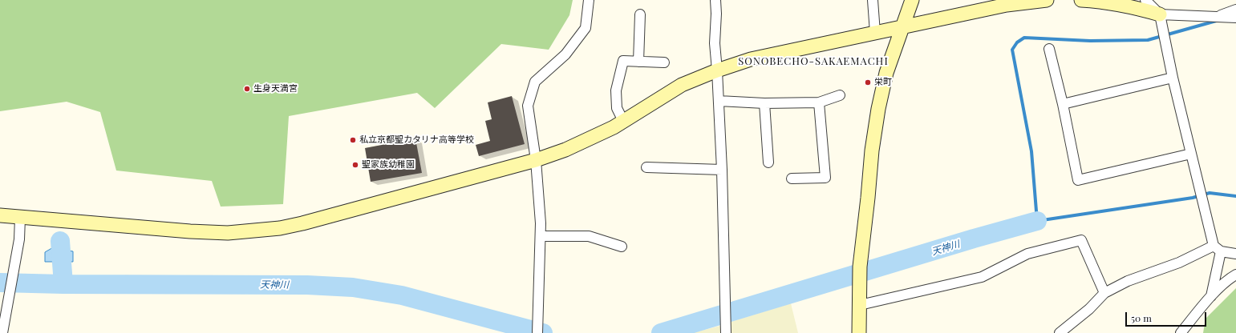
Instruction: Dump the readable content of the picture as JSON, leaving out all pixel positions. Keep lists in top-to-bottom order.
{
  "districts": ["SONOBECHO-SAKAEMACHI"],
  "water": ["天神川"],
  "places": [
    "栄町",
    "生身天満宮",
    "私立京都聖カタリナ高等学校",
    "聖家族幼稚園"
  ],
  "scale_bar": "50 m"
}
